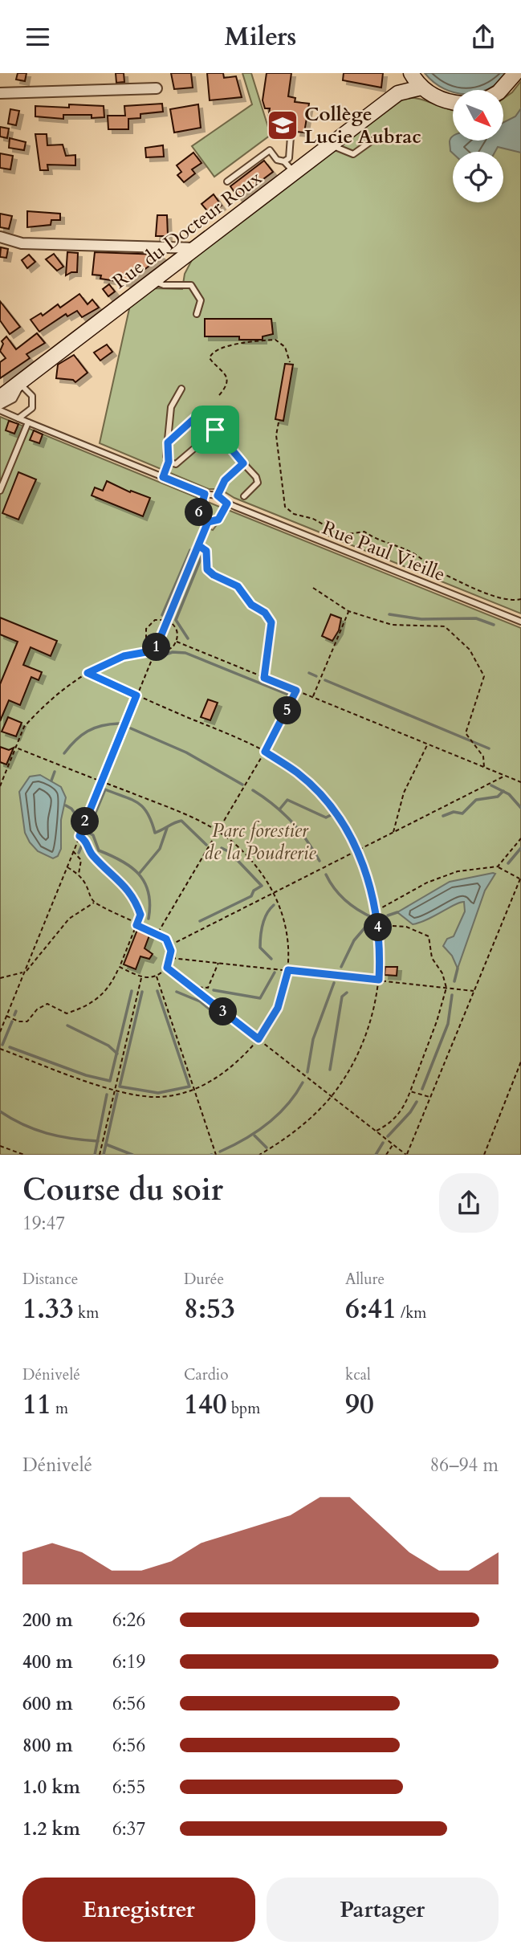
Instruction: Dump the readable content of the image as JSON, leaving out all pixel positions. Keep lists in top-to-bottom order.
{
  "streets": {
    "main road": ["Rue du Docteur Roux"],
    "lane": ["Rue Paul Vieille"]
  },
  "parks": ["Parc forestier de la Poudrerie"],
  "places": {
    "school or university": ["Collège Lucie Aubrac"]
  },
  "north": "bottom right",
  "page": {
    "header": "Milers",
    "pins": [
      "6",
      "1",
      "5",
      "2",
      "4",
      "3"
    ],
    "heading": ["Course du soir", "19:47"],
    "stats": [
      ["Distance", "1.33 km"],
      ["Durée", "8:53"],
      ["Allure", "6:41 /km"],
      ["Dénivelé", "11 m"],
      ["Cardio", "140 bpm"],
      ["kcal", "90"]
    ],
    "chart": ["Dénivelé", "86–94 m"],
    "list": [
      {
        "name": "200 m",
        "note": "6:26"
      },
      {
        "name": "400 m",
        "note": "6:19"
      },
      {
        "name": "600 m",
        "note": "6:56"
      },
      {
        "name": "800 m",
        "note": "6:56"
      },
      {
        "name": "1.0 km",
        "note": "6:55"
      },
      {
        "name": "1.2 km",
        "note": "6:37"
      }
    ],
    "buttons": ["Enregistrer", "Partager"]
  }
}
